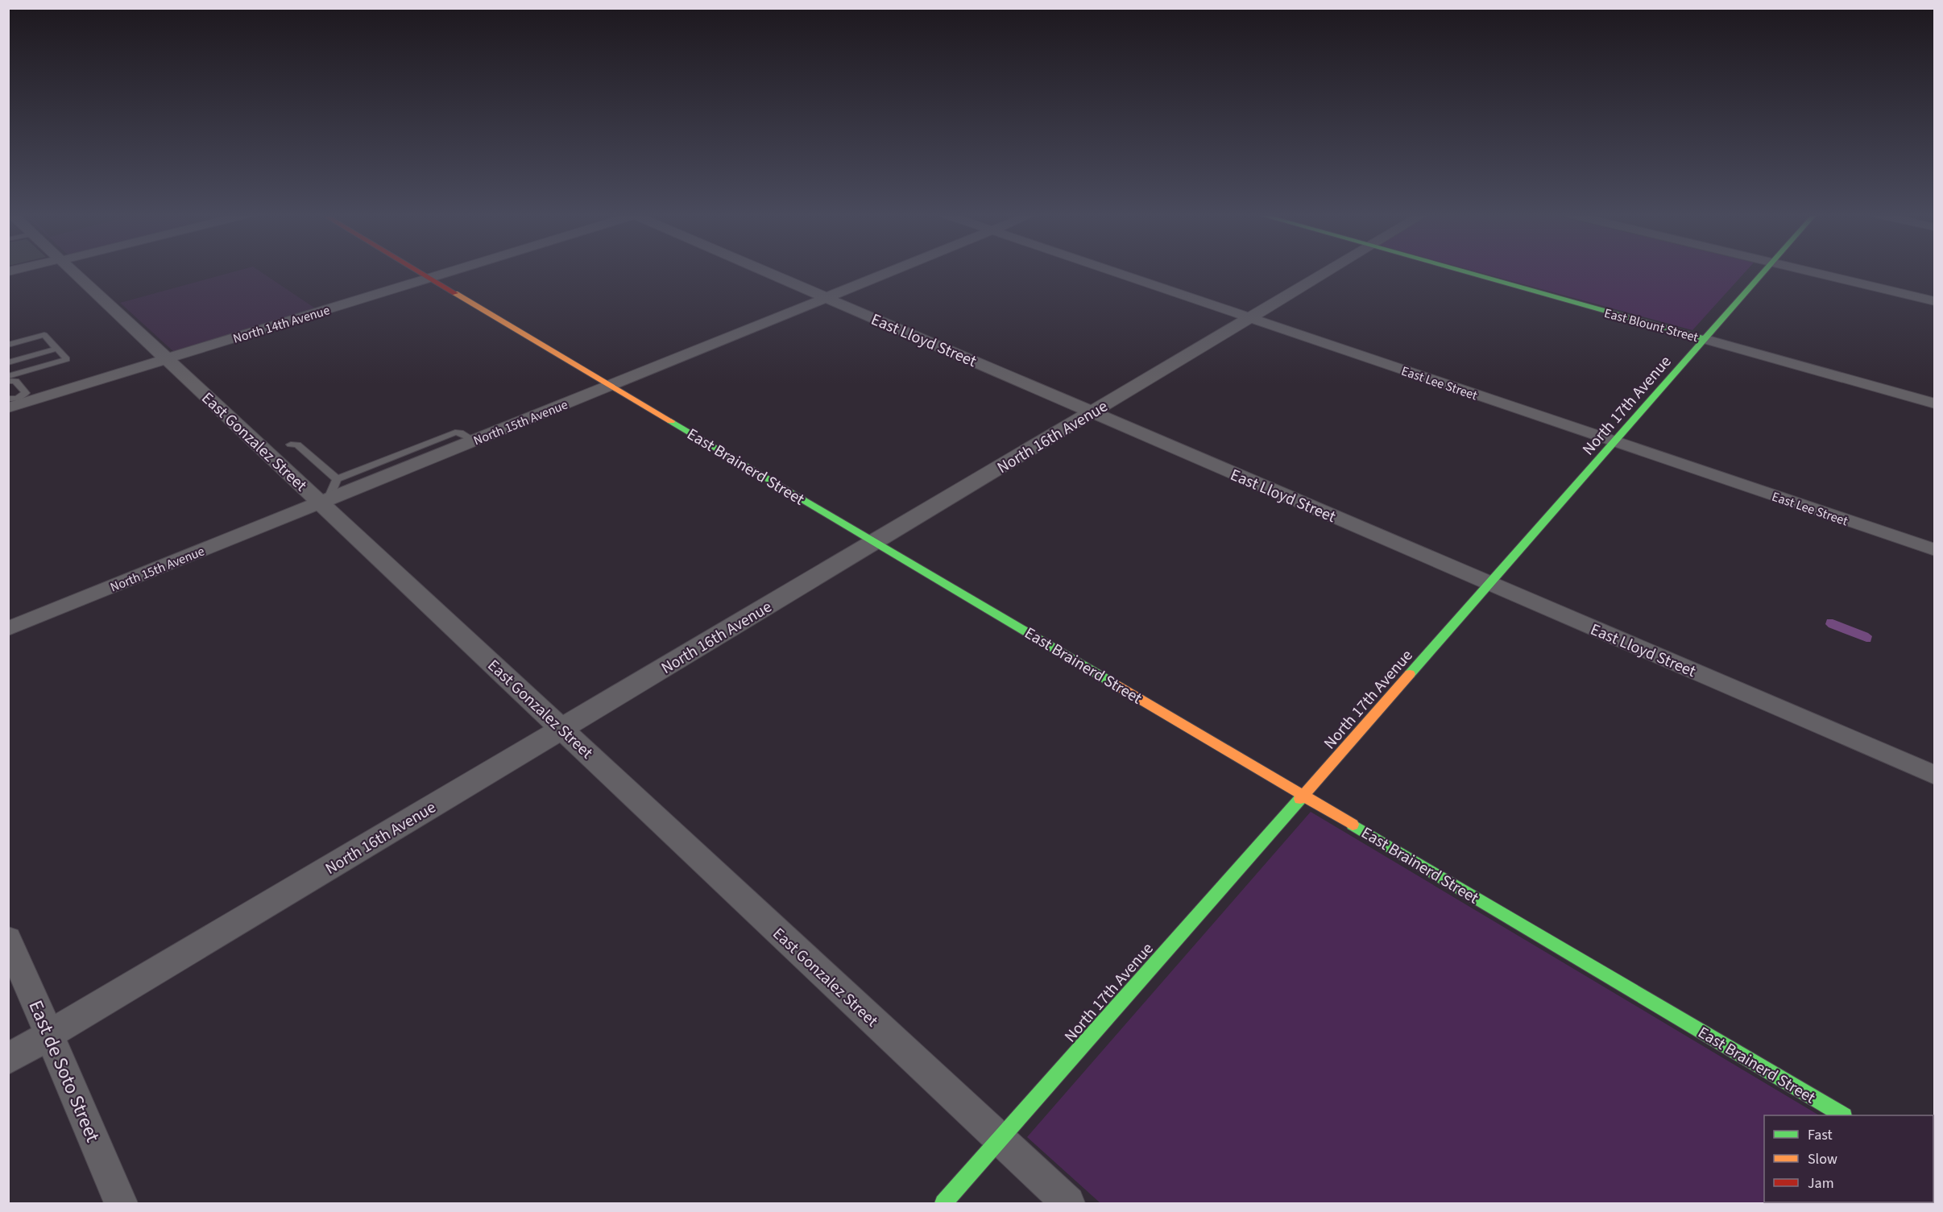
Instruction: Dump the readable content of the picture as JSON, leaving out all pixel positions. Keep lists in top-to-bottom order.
{
  "streets": {
    "street": [
      "North 14th Avenue",
      "East Blount Street",
      "East Lloyd Street",
      "East Lee Street",
      "North 17th Avenue",
      "North 15th Avenue",
      "North 16th Avenue",
      "East Gonzalez Street",
      "East Brainerd Street",
      "East de Soto Street"
    ]
  },
  "crossings": [
    ["North 14th Avenue", "East Gonzalez Street"],
    ["North 14th Avenue", "East Brainerd Street"],
    ["East Blount Street", "North 17th Avenue"],
    ["East Lloyd Street", "North 17th Avenue"],
    ["East Lloyd Street", "North 15th Avenue"],
    ["East Lloyd Street", "North 16th Avenue"],
    ["East Lee Street", "North 17th Avenue"],
    ["East Lee Street", "North 16th Avenue"],
    ["North 17th Avenue", "East Gonzalez Street"],
    ["North 17th Avenue", "East Brainerd Street"],
    ["North 15th Avenue", "East Gonzalez Street"],
    ["North 15th Avenue", "East Brainerd Street"],
    ["North 16th Avenue", "East Gonzalez Street"],
    ["North 16th Avenue", "East Brainerd Street"],
    ["North 16th Avenue", "East de Soto Street"]
  ],
  "legend": ["Fast", "Slow", "Jam"]
}
